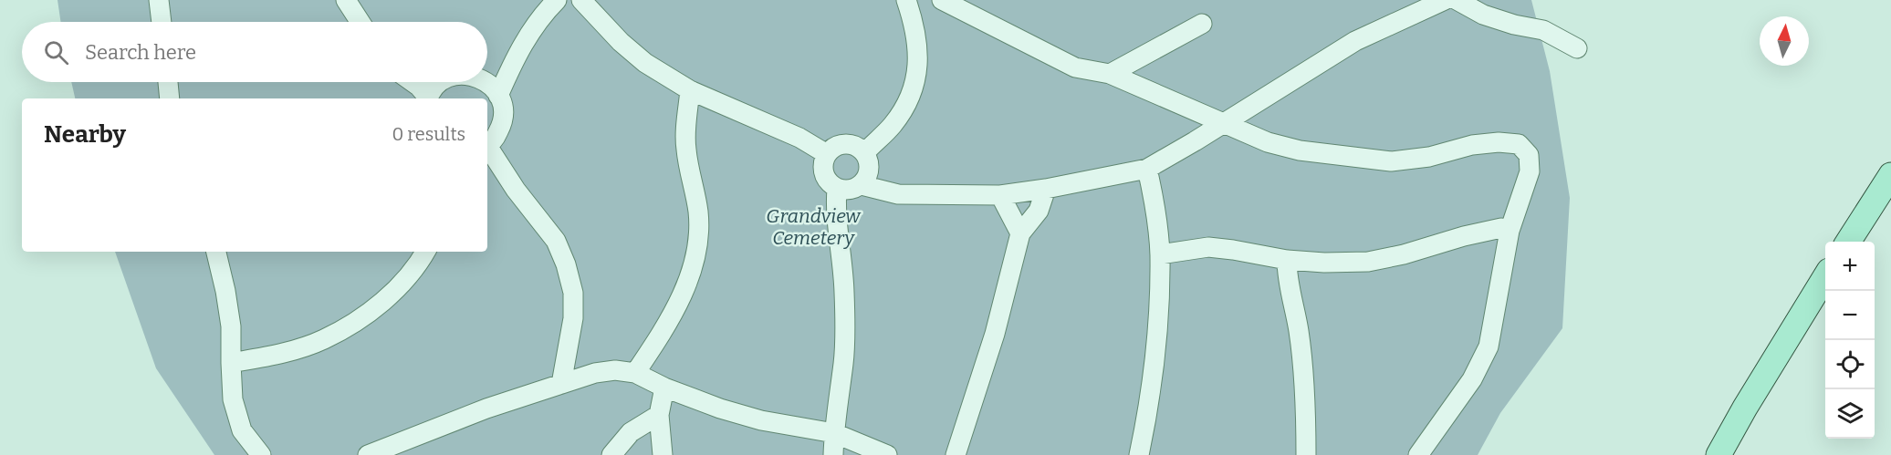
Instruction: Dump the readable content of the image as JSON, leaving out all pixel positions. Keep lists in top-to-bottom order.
{
  "parks": ["Grandview Cemetery"],
  "north": "top",
  "page": {
    "search": "Search here",
    "heading": ["Nearby", "0 results"],
    "map_buttons": ["+", "−"]
  }
}
